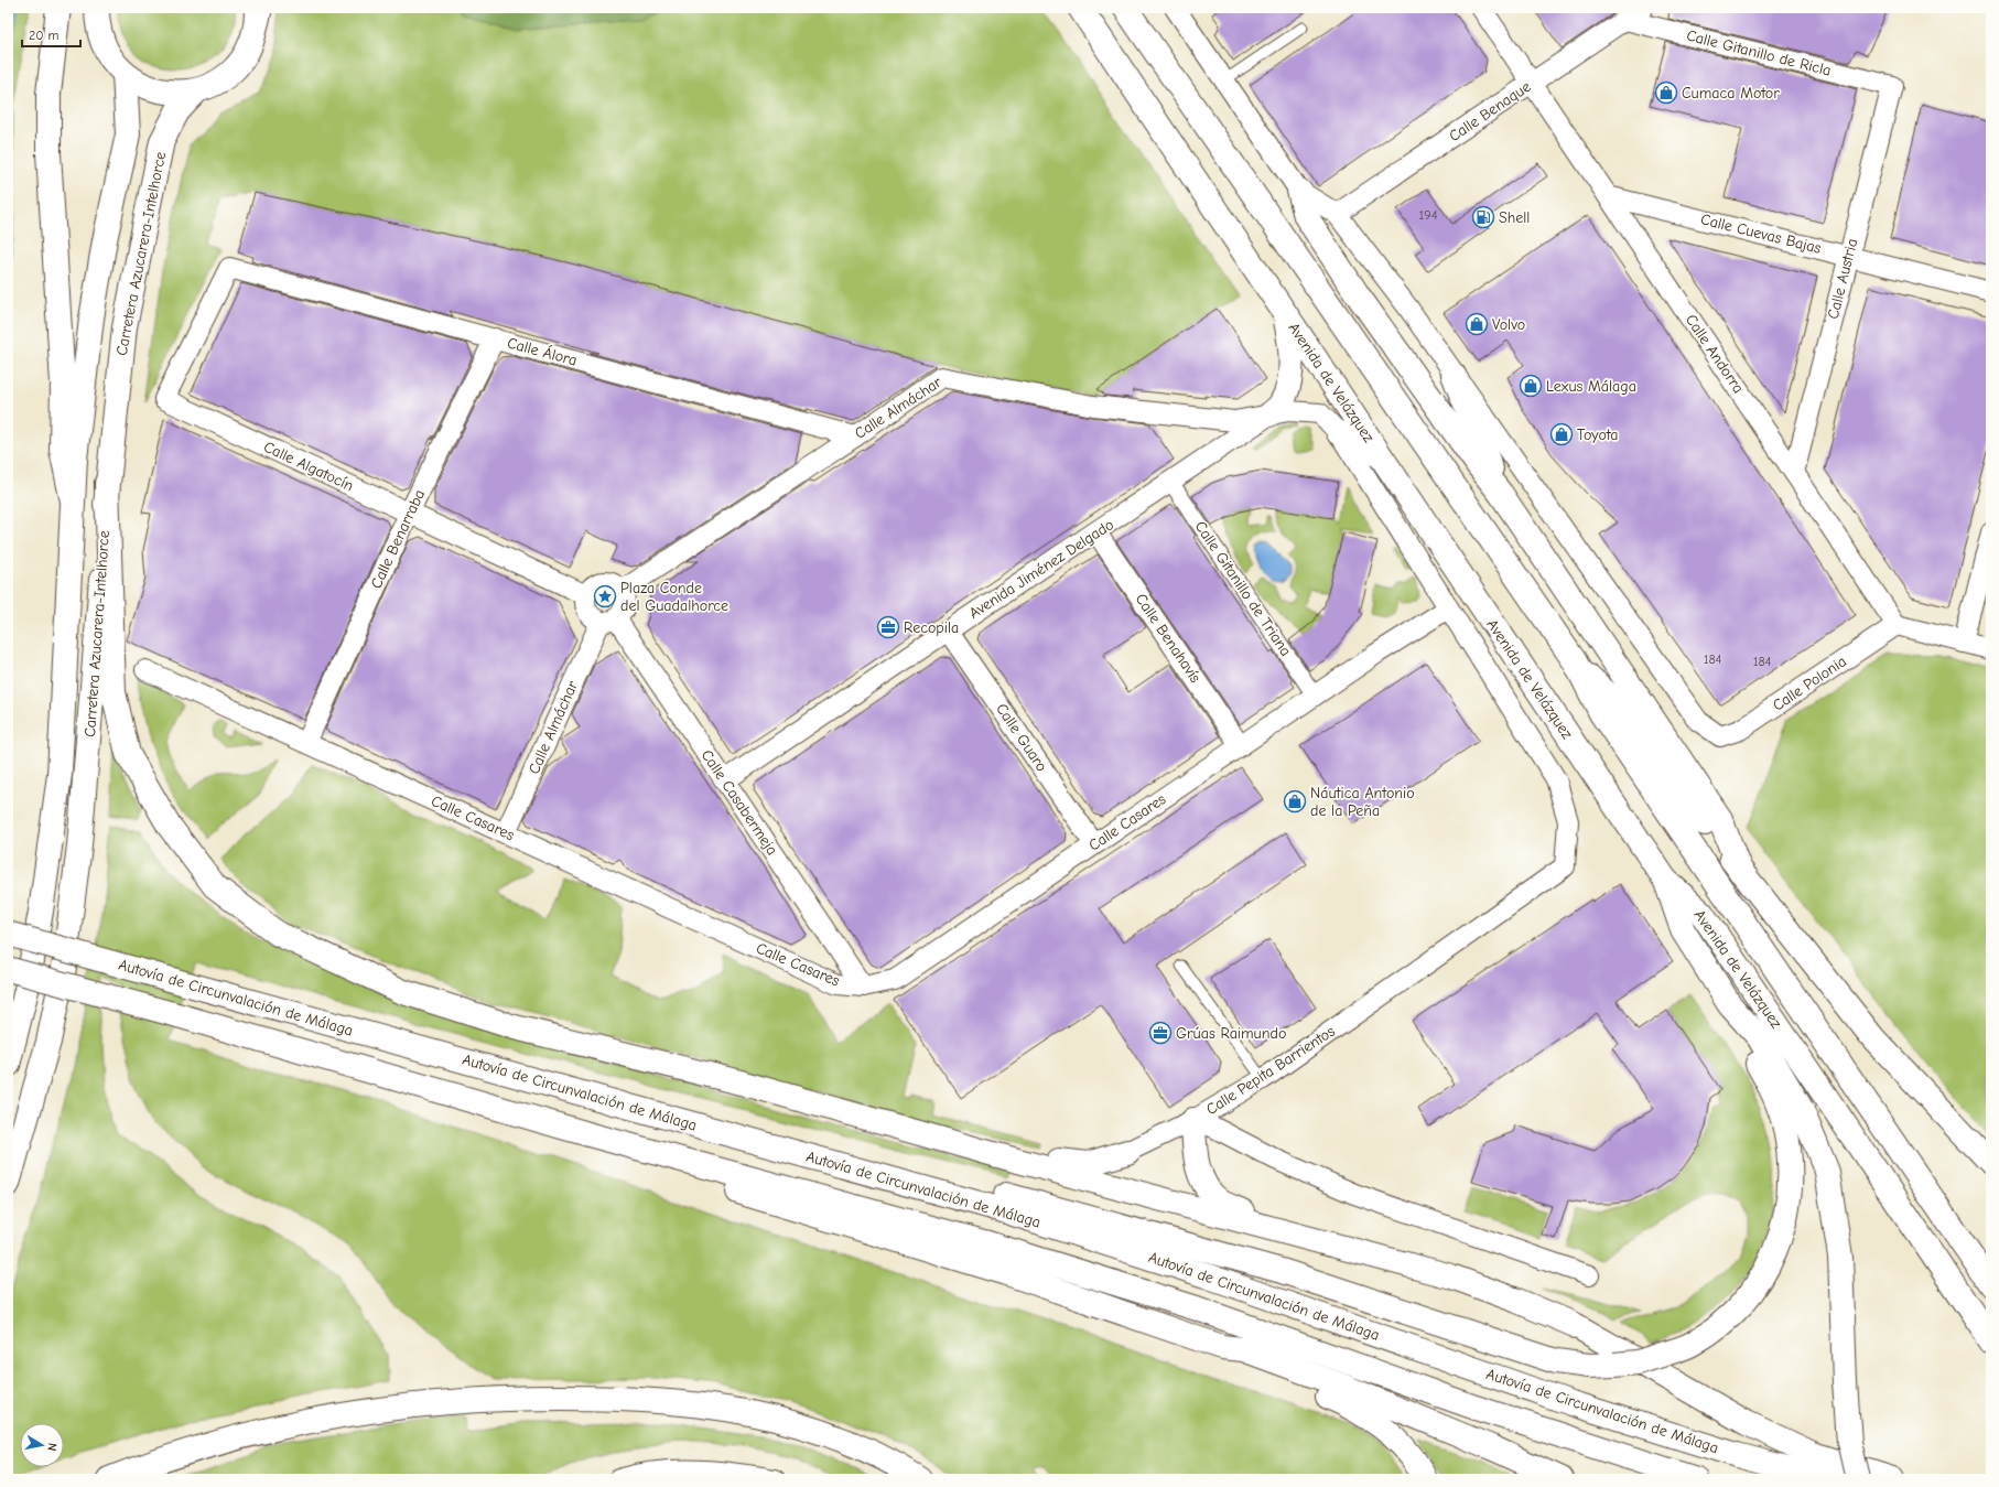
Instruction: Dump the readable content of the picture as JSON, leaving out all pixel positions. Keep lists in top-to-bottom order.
{
  "streets": {
    "main road": ["Carretera Azucarera-Intelhorce", "Avenida de Velázquez", "Autovía de Circunvalación de Málaga"],
    "street": [
      "Calle Gitanillo de Ricla",
      "Calle Benaque",
      "Calle Cuevas Bajas",
      "Calle Austria",
      "Calle Álora",
      "Calle Andorra",
      "Calle Almáchar",
      "Calle Algatocín",
      "Calle Benarraba",
      "Avenida Jiménez Delgado",
      "Calle Gitanillo de Triana",
      "Calle Benahavís",
      "Calle Polonia",
      "Calle Guaro",
      "Calle Casabermeja",
      "Calle Casares",
      "Calle Pepita Barrientos"
    ]
  },
  "crossings": [
    ["Calle Gitanillo de Ricla", "Calle Benaque"],
    ["Calle Gitanillo de Ricla", "Calle Austria"],
    ["Calle Benaque", "Calle Andorra"],
    ["Calle Cuevas Bajas", "Calle Austria"],
    ["Calle Cuevas Bajas", "Calle Andorra"],
    ["Calle Austria", "Calle Andorra"],
    ["Calle Álora", "Calle Almáchar"],
    ["Calle Álora", "Calle Algatocín"],
    ["Calle Álora", "Calle Benarraba"],
    ["Calle Andorra", "Calle Polonia"],
    ["Avenida de Velázquez", "Calle Almáchar"],
    ["Avenida de Velázquez", "Calle Casares"],
    ["Avenida de Velázquez", "Calle Pepita Barrientos"],
    ["Calle Almáchar", "Calle Algatocín"],
    ["Calle Almáchar", "Avenida Jiménez Delgado"],
    ["Calle Almáchar", "Calle Casabermeja"],
    ["Calle Almáchar", "Calle Casares"],
    ["Calle Algatocín", "Calle Benarraba"],
    ["Calle Algatocín", "Calle Casabermeja"],
    ["Calle Benarraba", "Calle Casares"],
    ["Avenida Jiménez Delgado", "Calle Gitanillo de Triana"],
    ["Avenida Jiménez Delgado", "Calle Benahavís"],
    ["Avenida Jiménez Delgado", "Calle Guaro"],
    ["Avenida Jiménez Delgado", "Calle Casabermeja"],
    ["Calle Gitanillo de Triana", "Calle Casares"],
    ["Calle Benahavís", "Calle Casares"],
    ["Calle Guaro", "Calle Casares"],
    ["Calle Casabermeja", "Calle Casares"]
  ],
  "places": {
    "shop": [
      "Cumaca Motor",
      "Volvo",
      "Lexus Málaga",
      "Toyota",
      "Náutica Antonio de la Peña"
    ],
    "fuel station": ["Shell"],
    "place": ["Plaza Conde del Guadalhorce"],
    "office": ["Recopila", "Grúas Raimundo"]
  },
  "house_numbers": ["194", "184", "184"],
  "scale_bar": "20 m",
  "north": "right"
}
